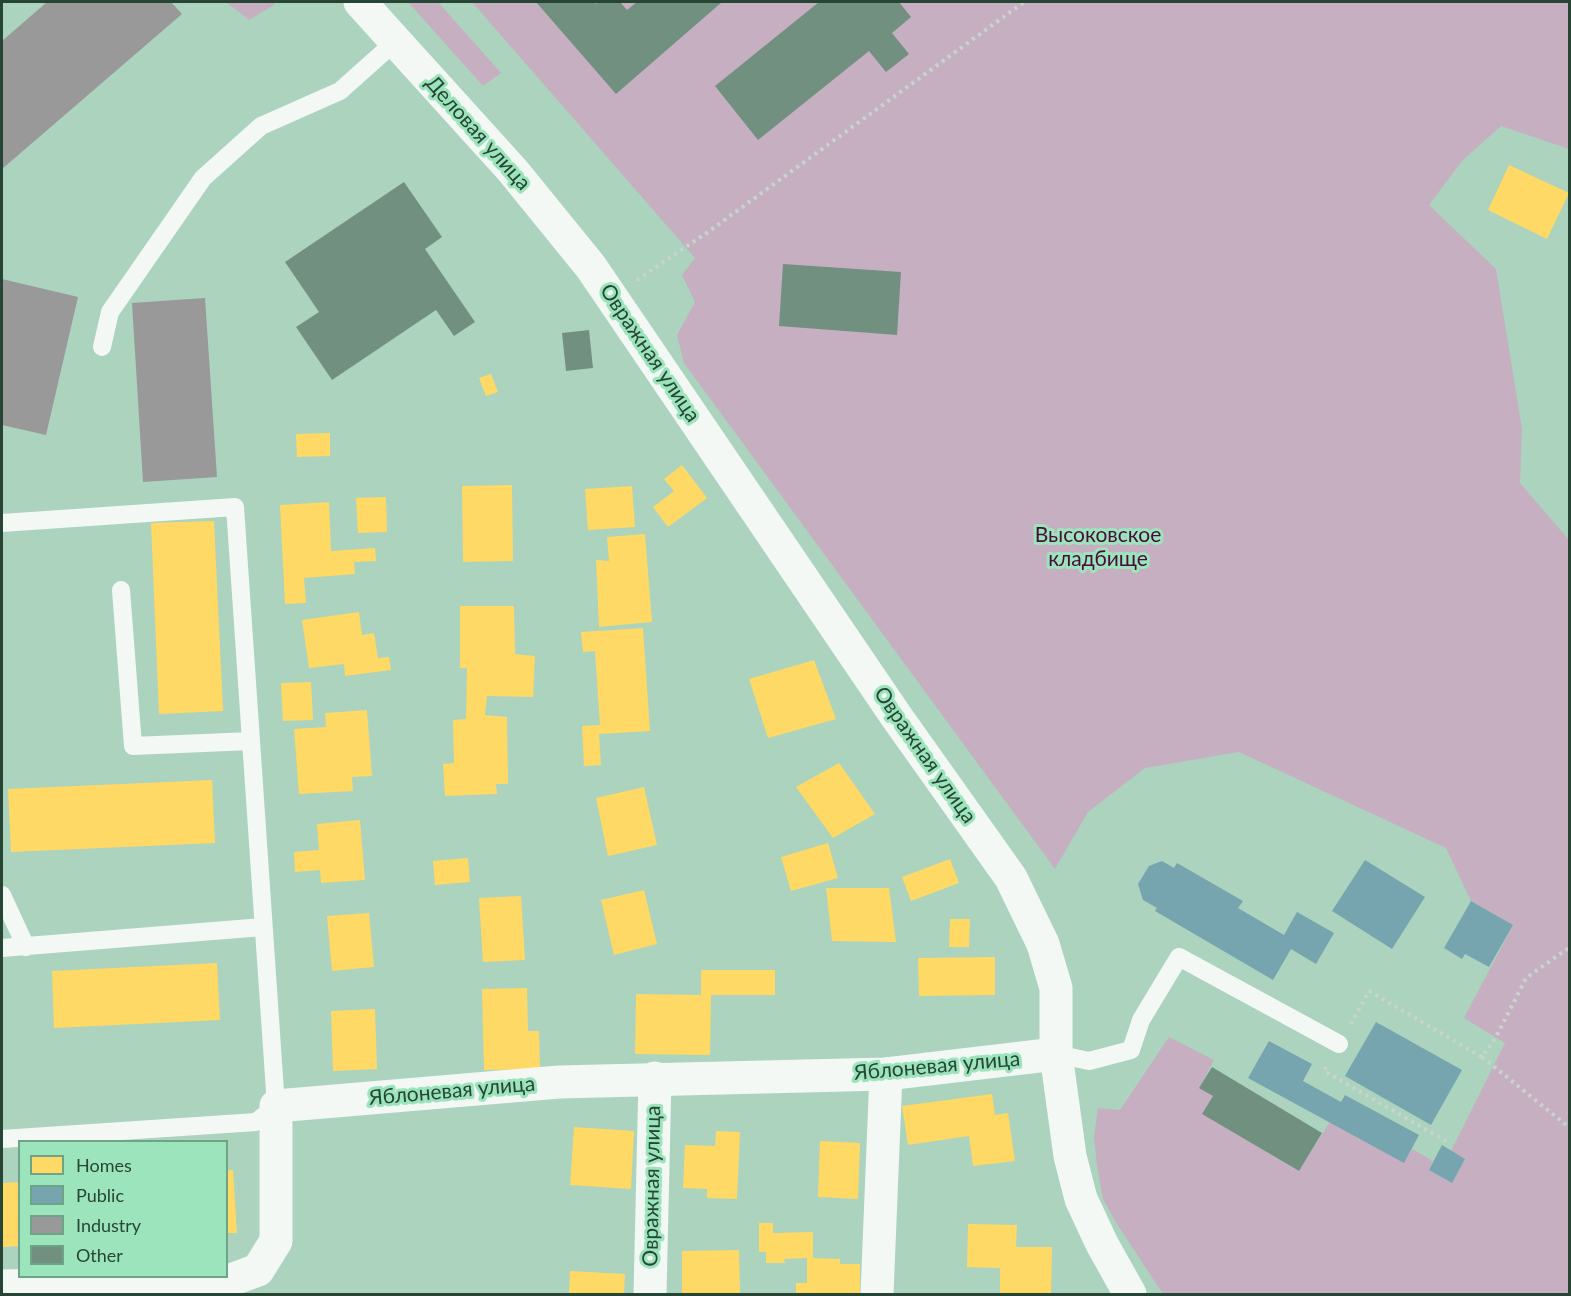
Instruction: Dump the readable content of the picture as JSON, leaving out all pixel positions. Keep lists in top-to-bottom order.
{
  "streets": {
    "street": ["Деловая улица", "Овражная улица", "Яблоневая улица"]
  },
  "crossings": [
    ["Деловая улица", "Овражная улица"],
    ["Овражная улица", "Яблоневая улица"]
  ],
  "parks": ["Высоковское кладбище"],
  "legend": [
    "Homes",
    "Public",
    "Industry",
    "Other"
  ]
}
